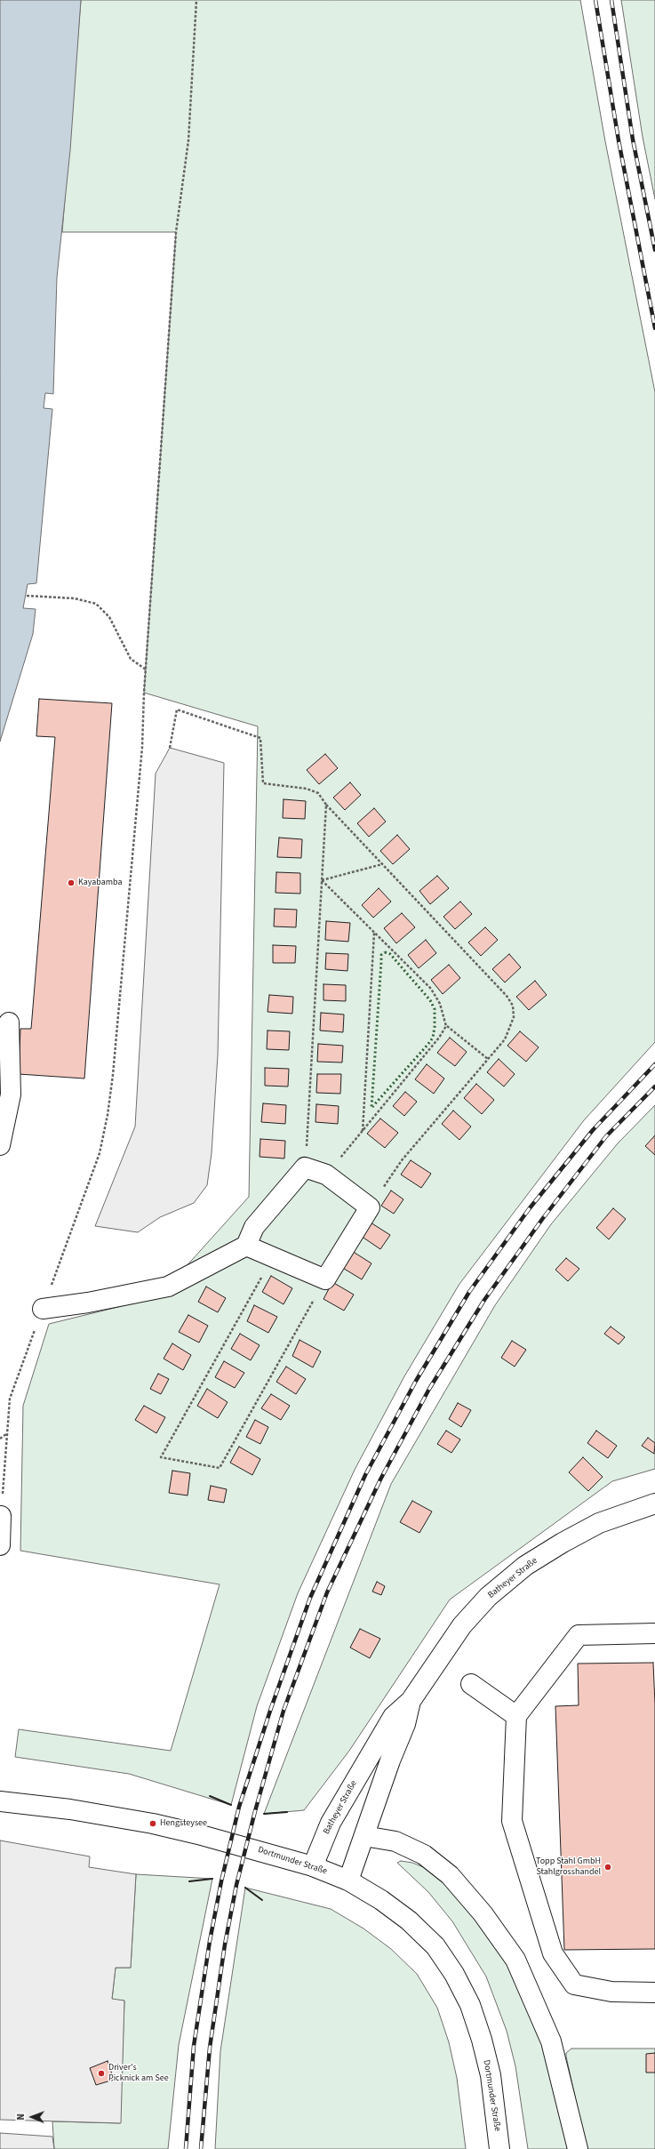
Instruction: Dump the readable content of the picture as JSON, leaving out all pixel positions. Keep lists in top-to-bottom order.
{
  "streets": {
    "street": ["Batheyer Straße", "Dortmunder Straße"]
  },
  "crossings": [
    ["Batheyer Straße", "Dortmunder Straße"]
  ],
  "places": [
    "Kayabamba",
    "Hengsteysee",
    "Topp Stahl GmbH Stahlgrosshandel",
    "Driver's Picknick am See"
  ],
  "north": "left"
}
